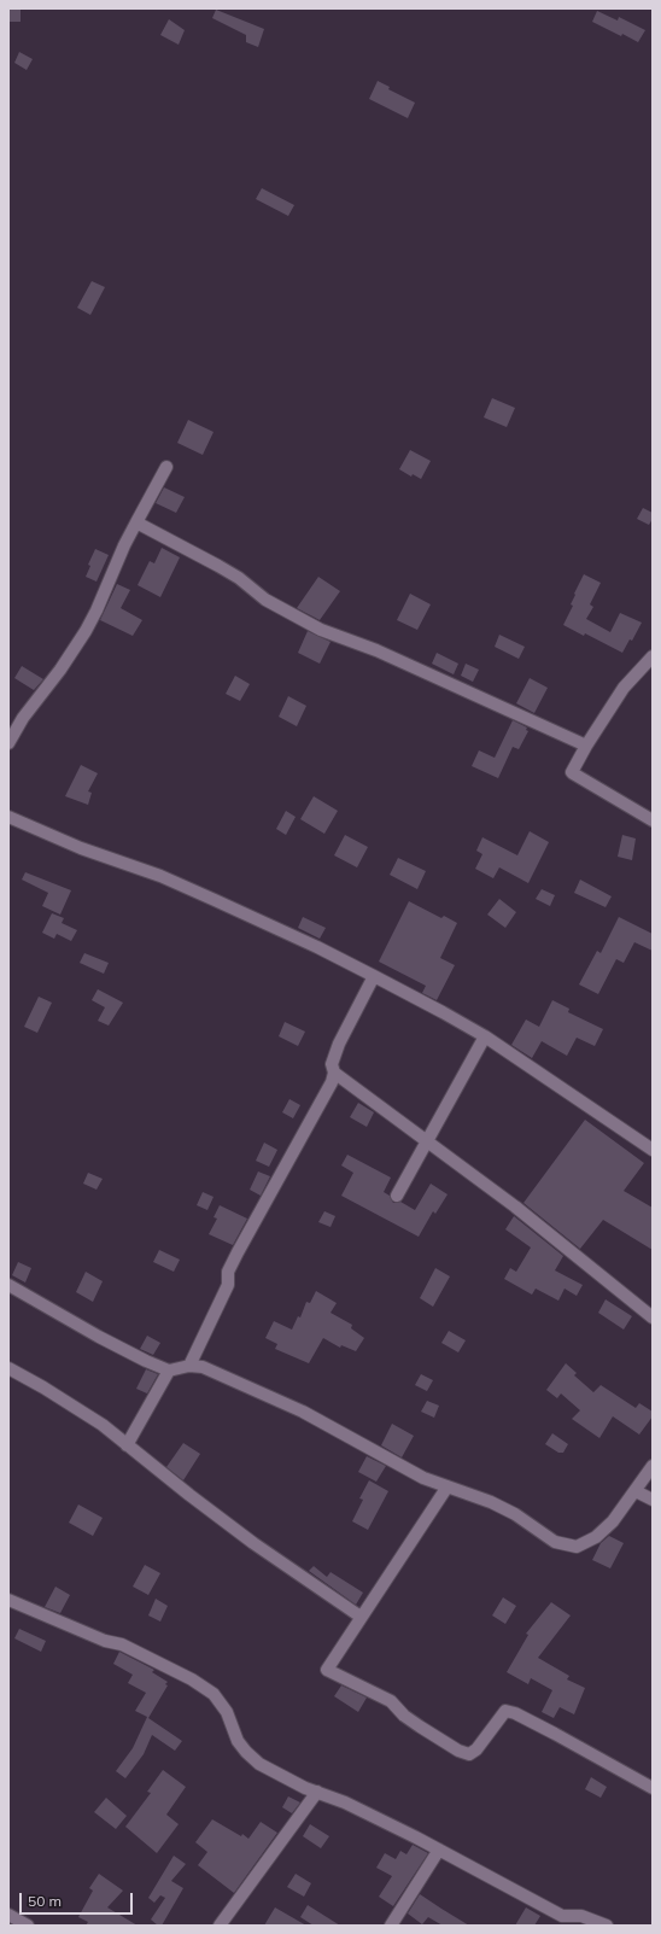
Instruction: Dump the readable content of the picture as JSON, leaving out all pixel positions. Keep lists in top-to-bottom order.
{
  "scale_bar": "50 m"
}
